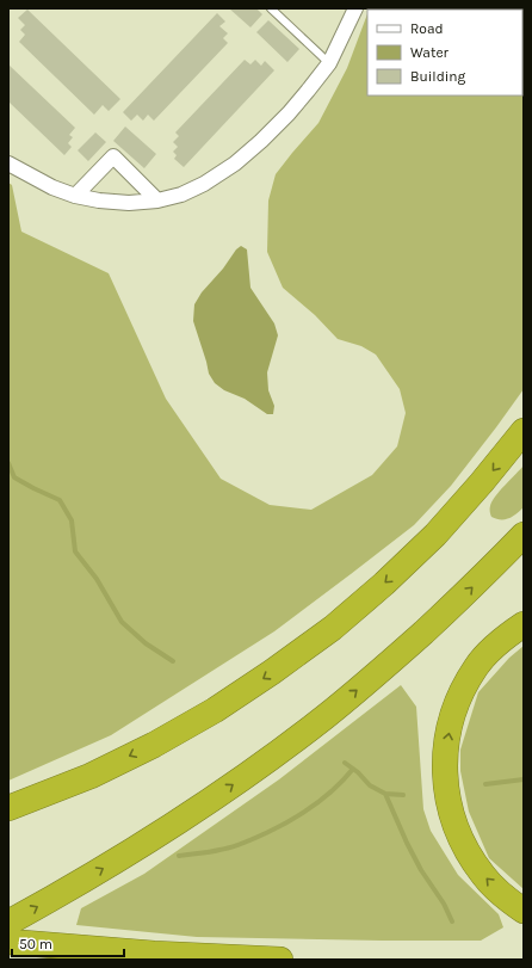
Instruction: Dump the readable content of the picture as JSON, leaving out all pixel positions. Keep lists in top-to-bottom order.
{
  "legend": ["Road", "Water", "Building"],
  "scale_bar": "50 m"
}
